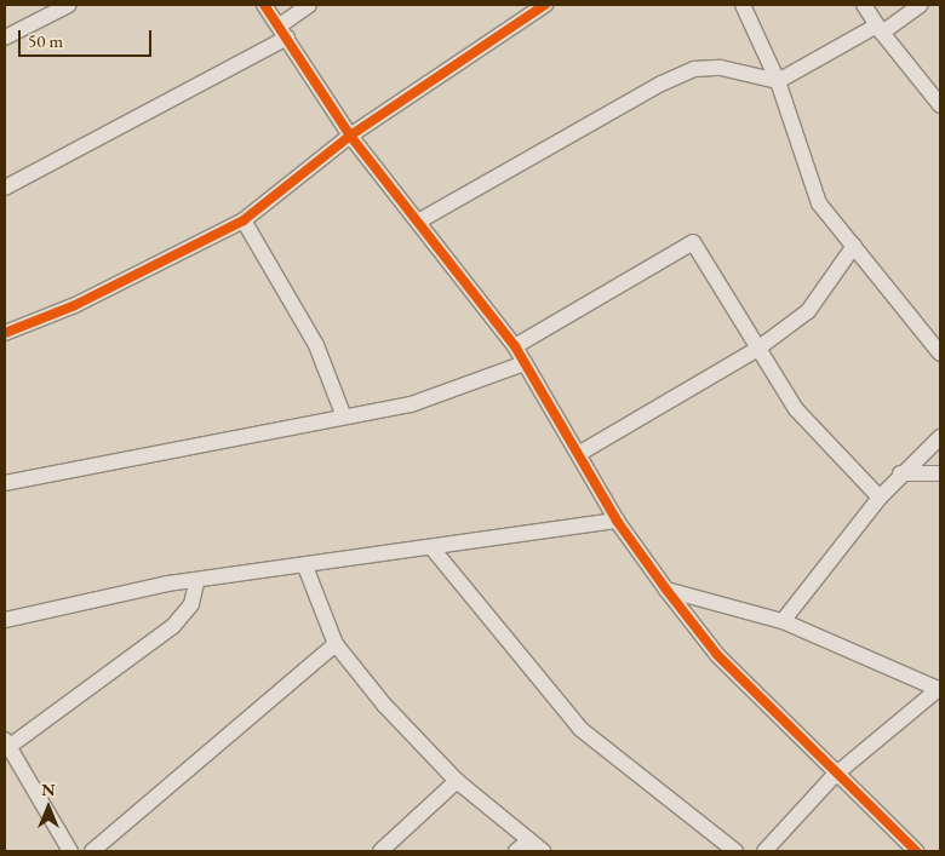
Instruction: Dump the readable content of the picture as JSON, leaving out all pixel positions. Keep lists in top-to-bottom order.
{
  "scale_bar": "50 m",
  "north": "top"
}
